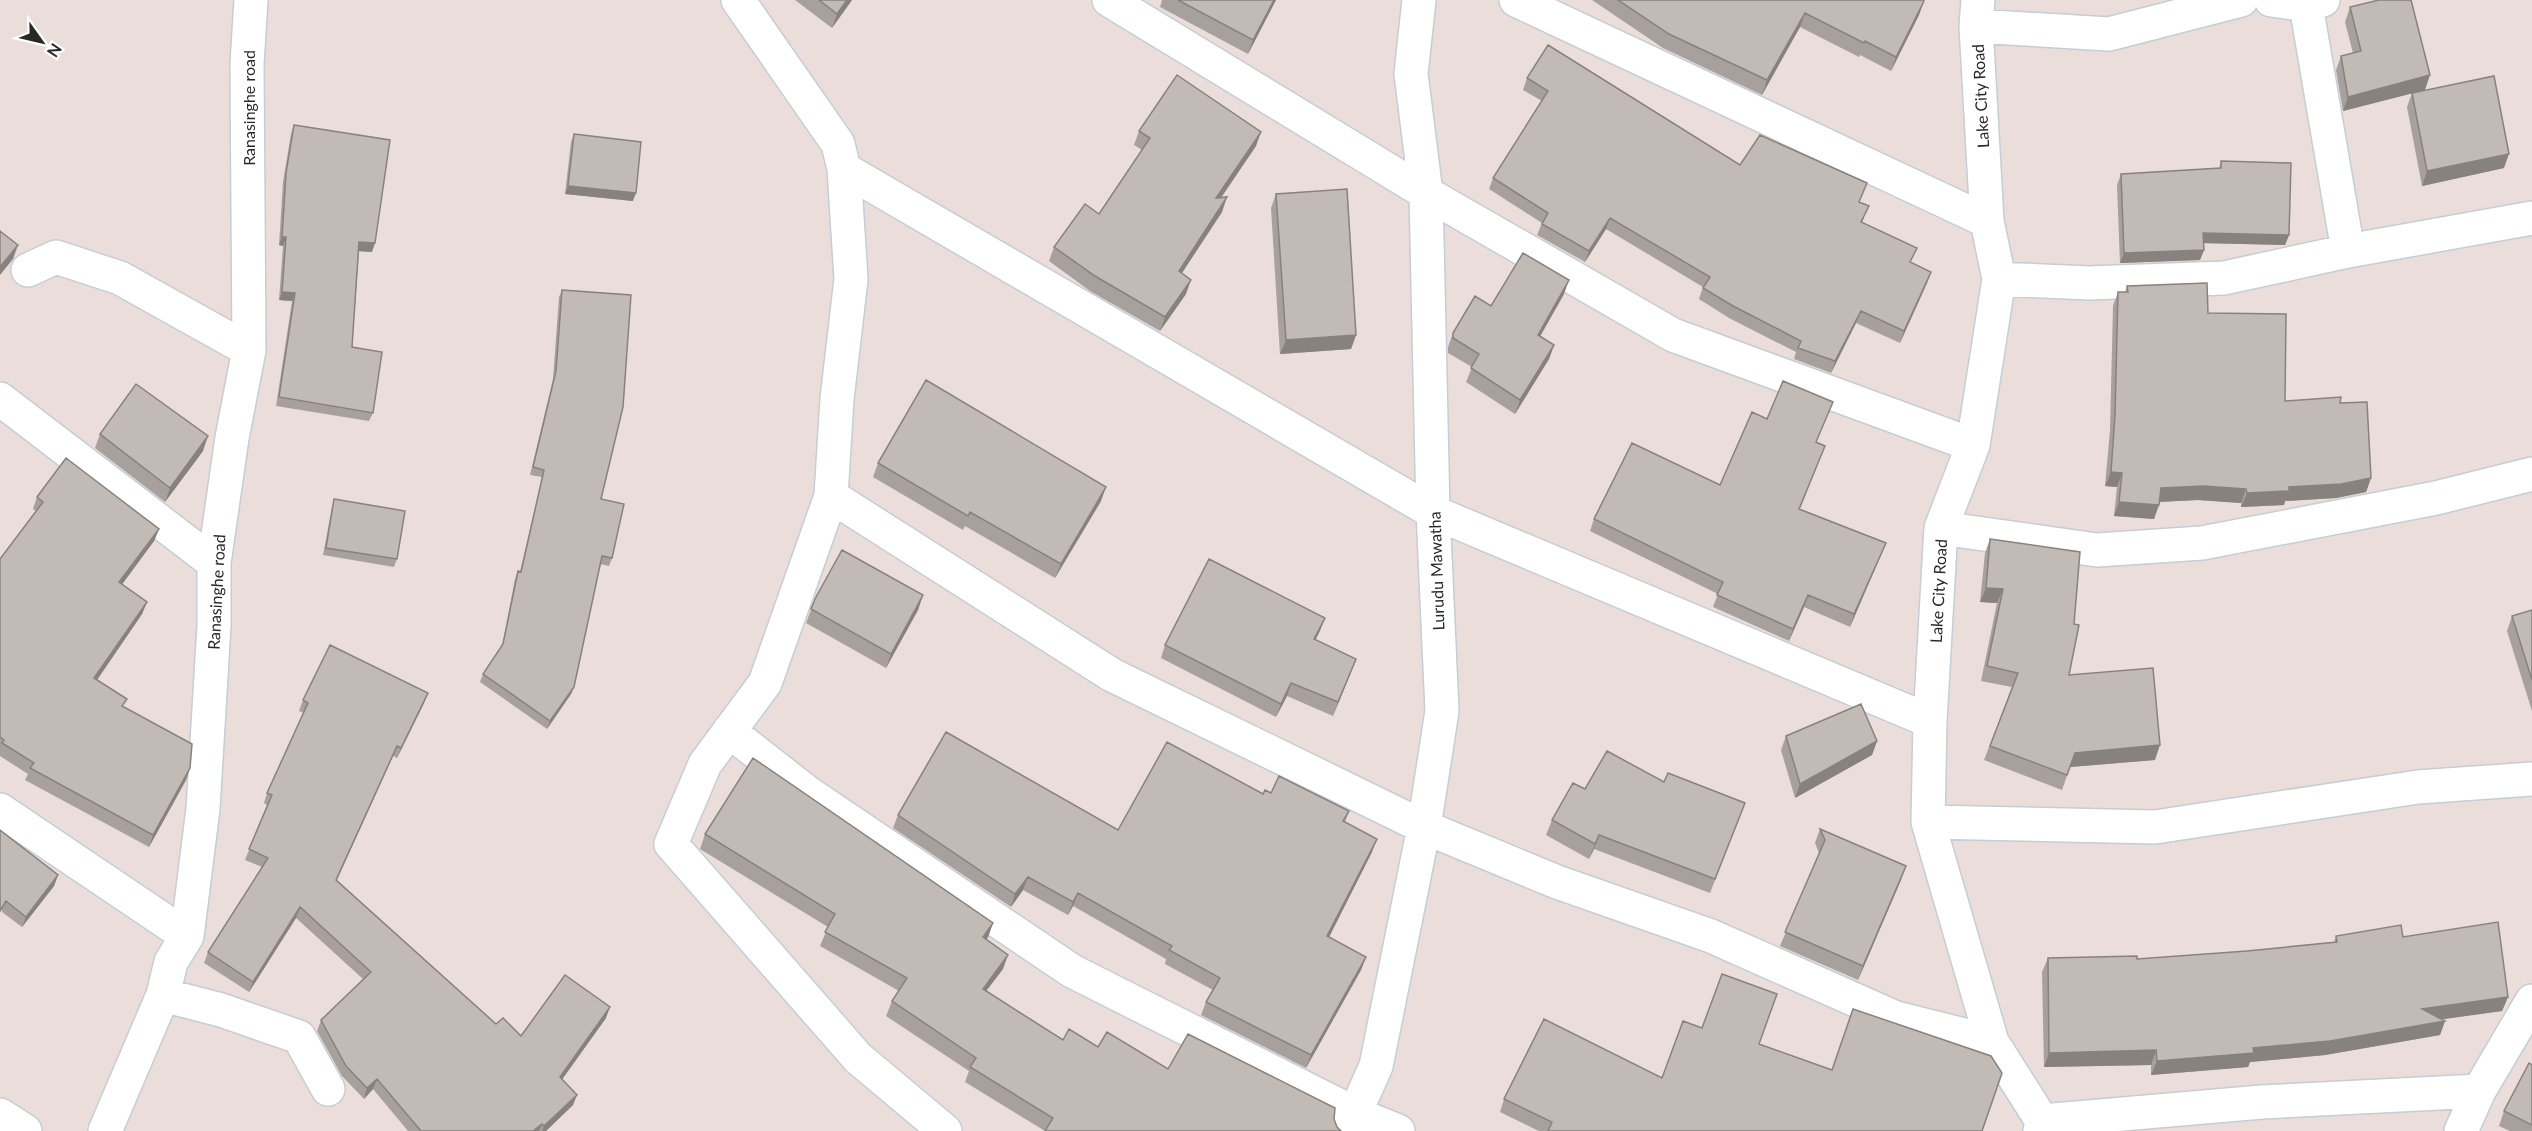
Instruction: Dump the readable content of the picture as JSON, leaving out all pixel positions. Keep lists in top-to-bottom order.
{
  "streets": {
    "street": ["Lake City Road", "Ranasinghe road", "Lurudu Mawatha"]
  },
  "north": "bottom right"
}
